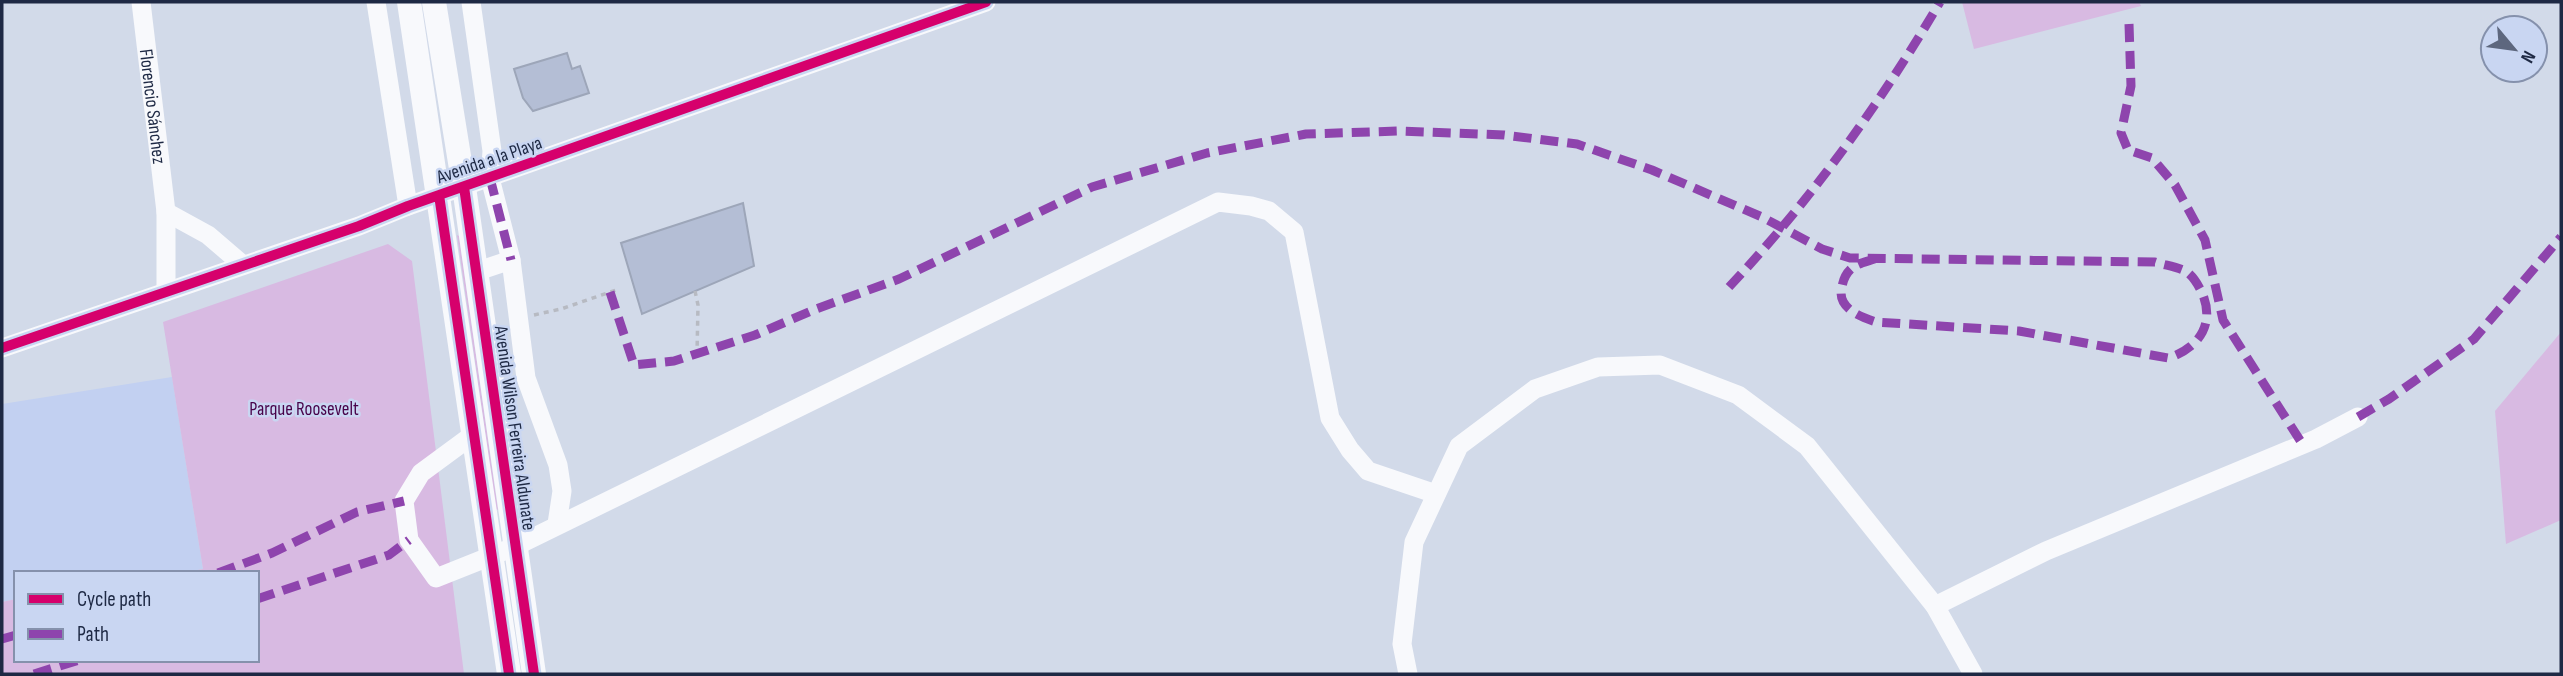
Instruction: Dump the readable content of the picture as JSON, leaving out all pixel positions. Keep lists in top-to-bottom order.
{
  "streets": {
    "main road": ["Avenida Wilson Ferreira Aldunate"],
    "street": ["Florencio Sánchez", "Avenida a la Playa"]
  },
  "crossings": [
    ["Florencio Sánchez", "Avenida a la Playa"],
    ["Avenida a la Playa", "Avenida Wilson Ferreira Aldunate"]
  ],
  "parks": ["Parque Roosevelt"],
  "legend": ["Cycle path", "Path"],
  "north": "bottom right"
}
